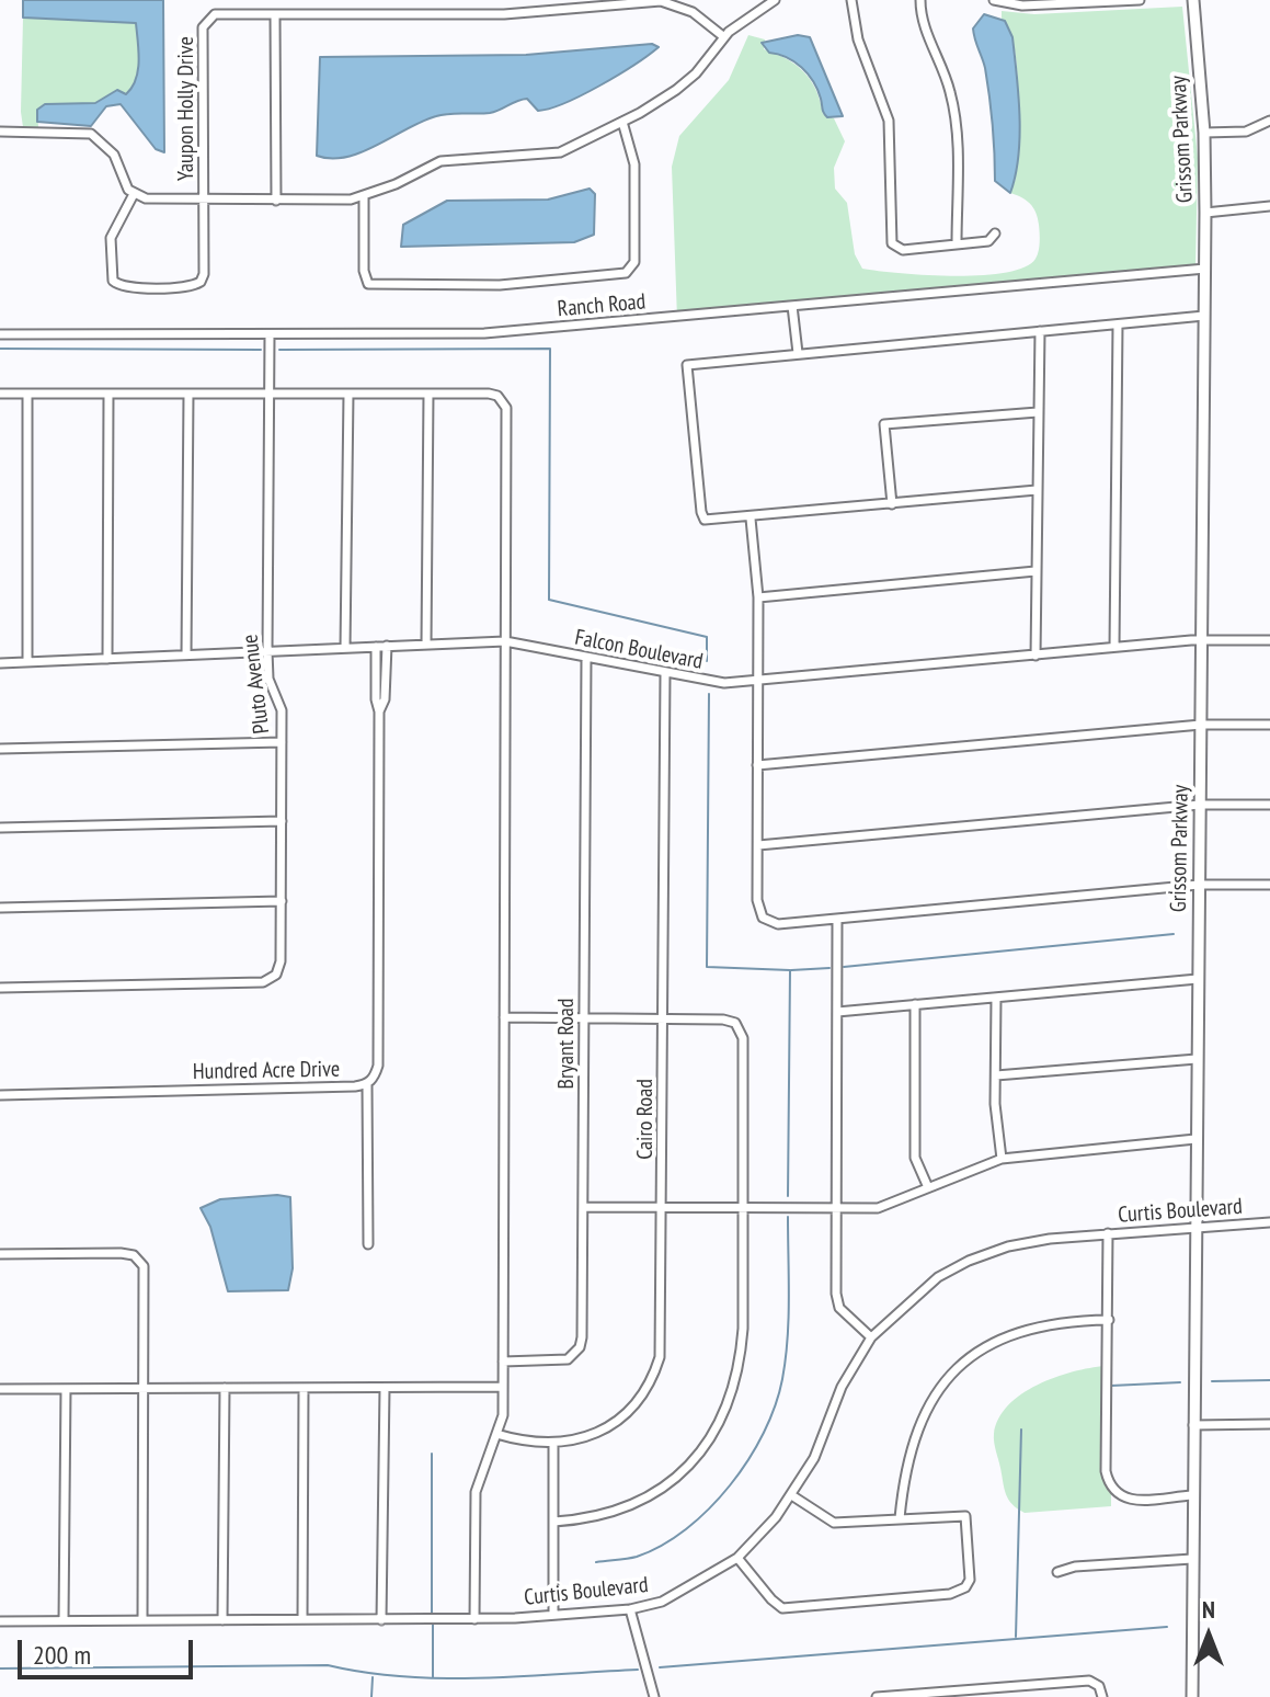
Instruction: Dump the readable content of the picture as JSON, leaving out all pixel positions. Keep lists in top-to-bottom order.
{
  "streets": {
    "main road": ["Grissom Parkway"],
    "street": [
      "Yaupon Holly Drive",
      "Ranch Road",
      "Falcon Boulevard",
      "Pluto Avenue",
      "Bryant Road",
      "Hundred Acre Drive",
      "Cairo Road",
      "Curtis Boulevard"
    ]
  },
  "crossings": [
    ["Grissom Parkway", "Ranch Road"],
    ["Grissom Parkway", "Falcon Boulevard"],
    ["Grissom Parkway", "Curtis Boulevard"],
    ["Ranch Road", "Pluto Avenue"],
    ["Falcon Boulevard", "Pluto Avenue"],
    ["Falcon Boulevard", "Bryant Road"],
    ["Falcon Boulevard", "Hundred Acre Drive"],
    ["Falcon Boulevard", "Cairo Road"]
  ],
  "scale_bar": "200 m",
  "north": "top"
}
